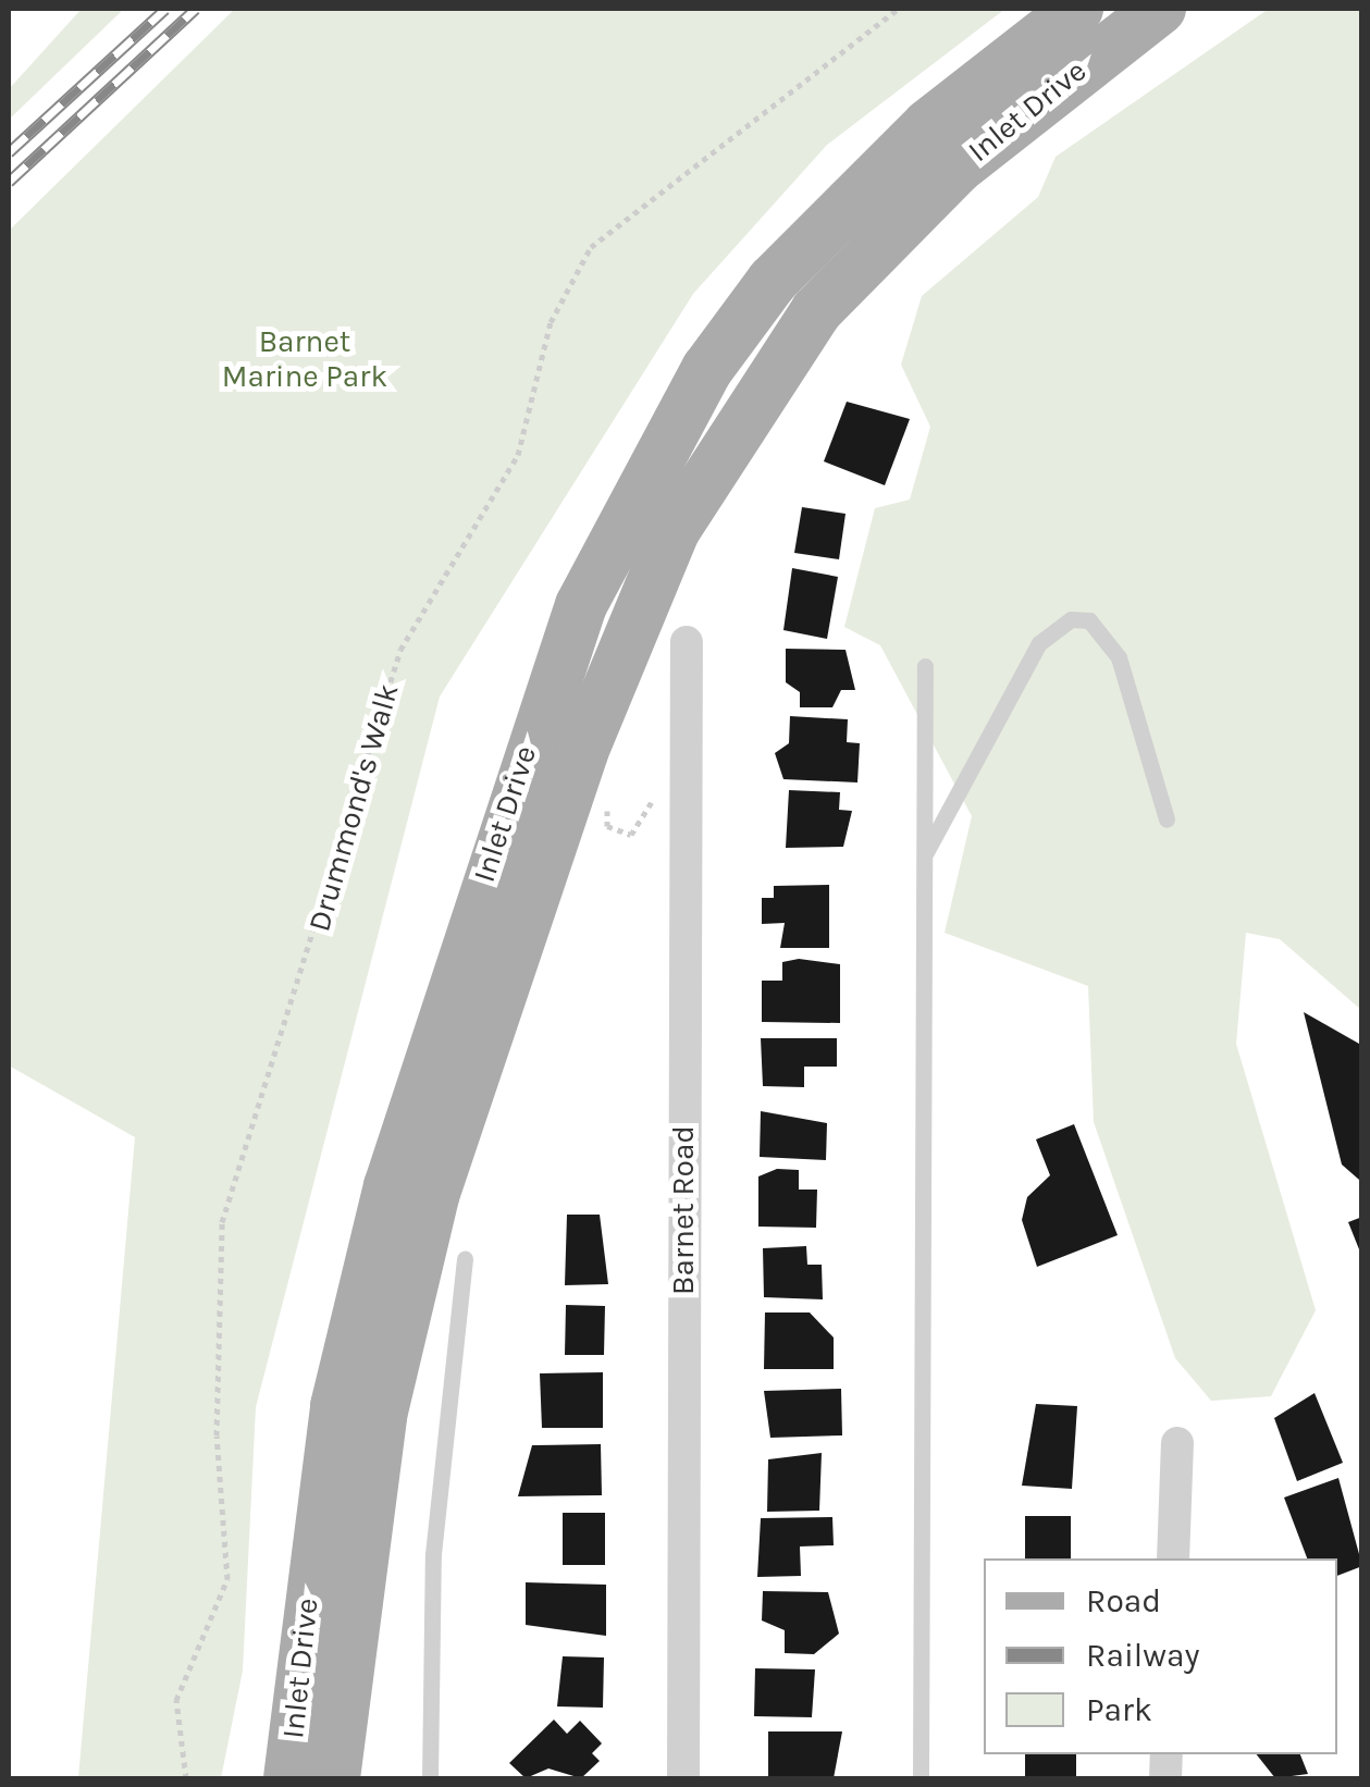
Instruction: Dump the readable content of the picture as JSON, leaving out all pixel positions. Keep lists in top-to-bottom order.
{
  "streets": {
    "main road": ["Inlet Drive"],
    "street": ["Barnet Road"],
    "path": ["Drummond's Walk"]
  },
  "parks": ["Barnet Marine Park"],
  "legend": ["Road", "Railway", "Park"]
}
